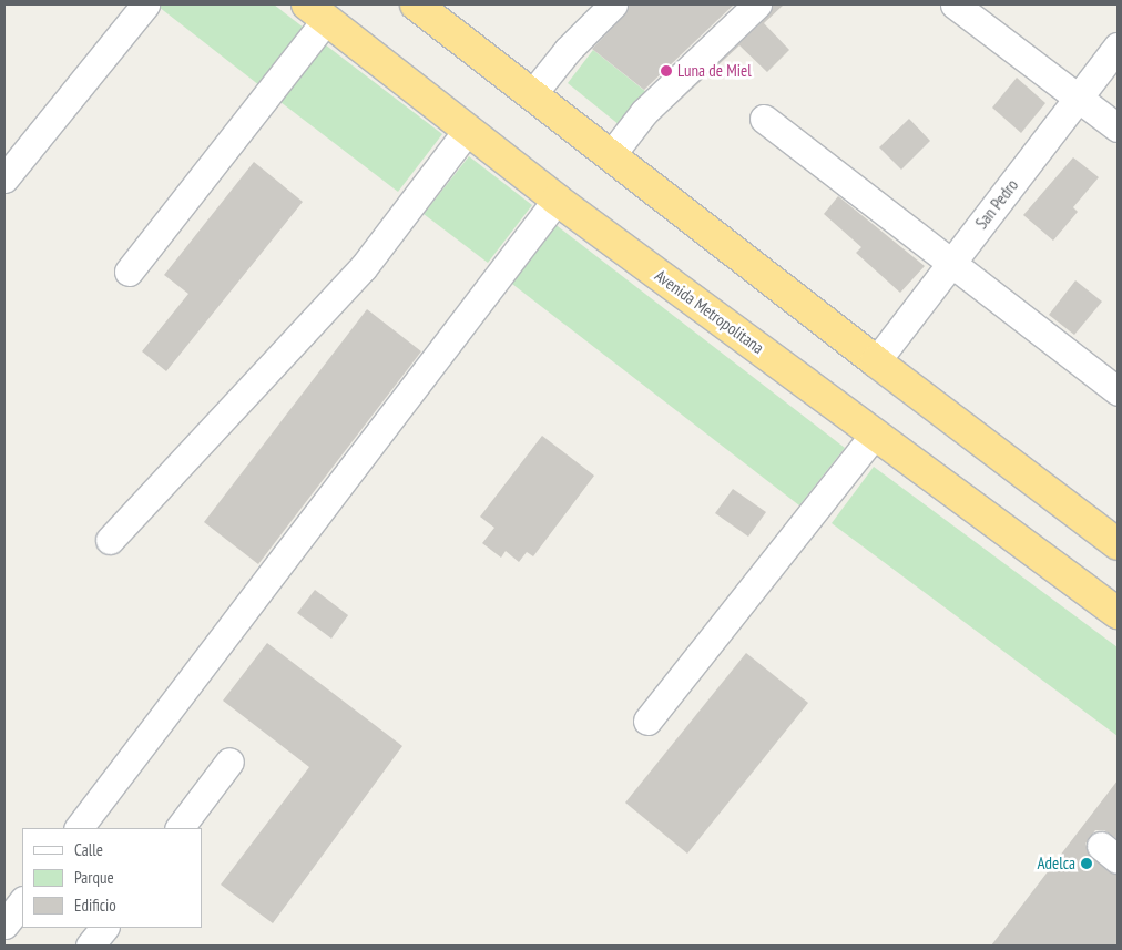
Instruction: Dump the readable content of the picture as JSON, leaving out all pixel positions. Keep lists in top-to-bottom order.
{
  "streets": {
    "highway": ["Avenida Metropolitana"],
    "street": ["San Pedro"]
  },
  "places": ["Luna de Miel", "Adelca"],
  "legend": ["Calle", "Parque", "Edificio"]
}
